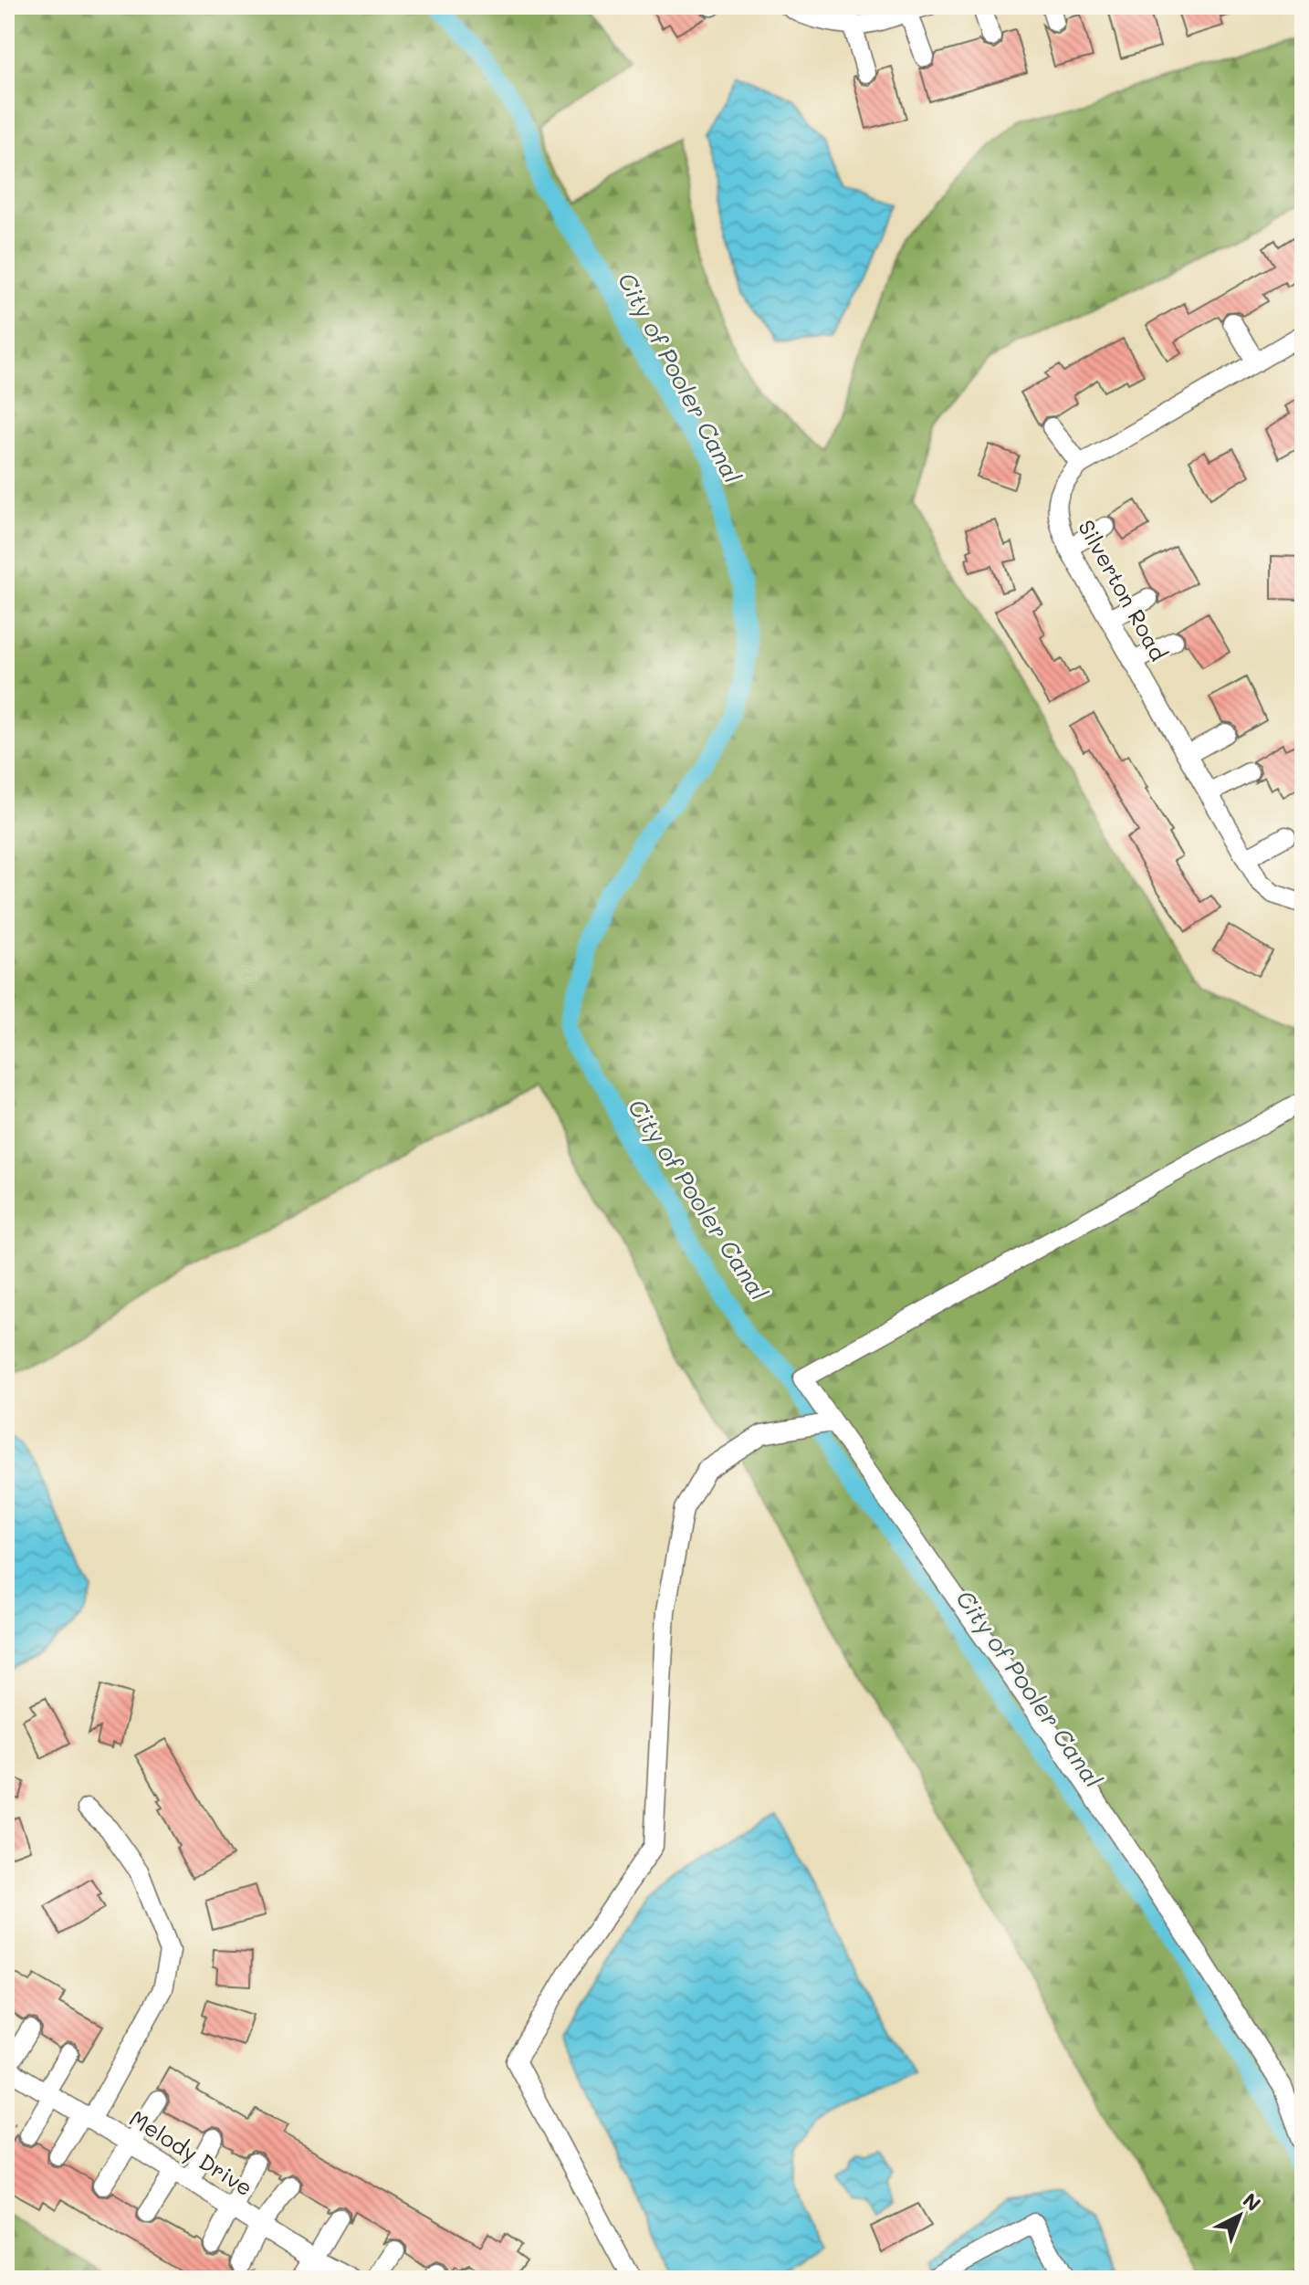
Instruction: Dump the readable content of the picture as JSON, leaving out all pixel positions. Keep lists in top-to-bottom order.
{
  "streets": {
    "street": ["Silverton Road", "Melody Drive"]
  },
  "water": ["City of Pooler Canal"],
  "north": "top right"
}
